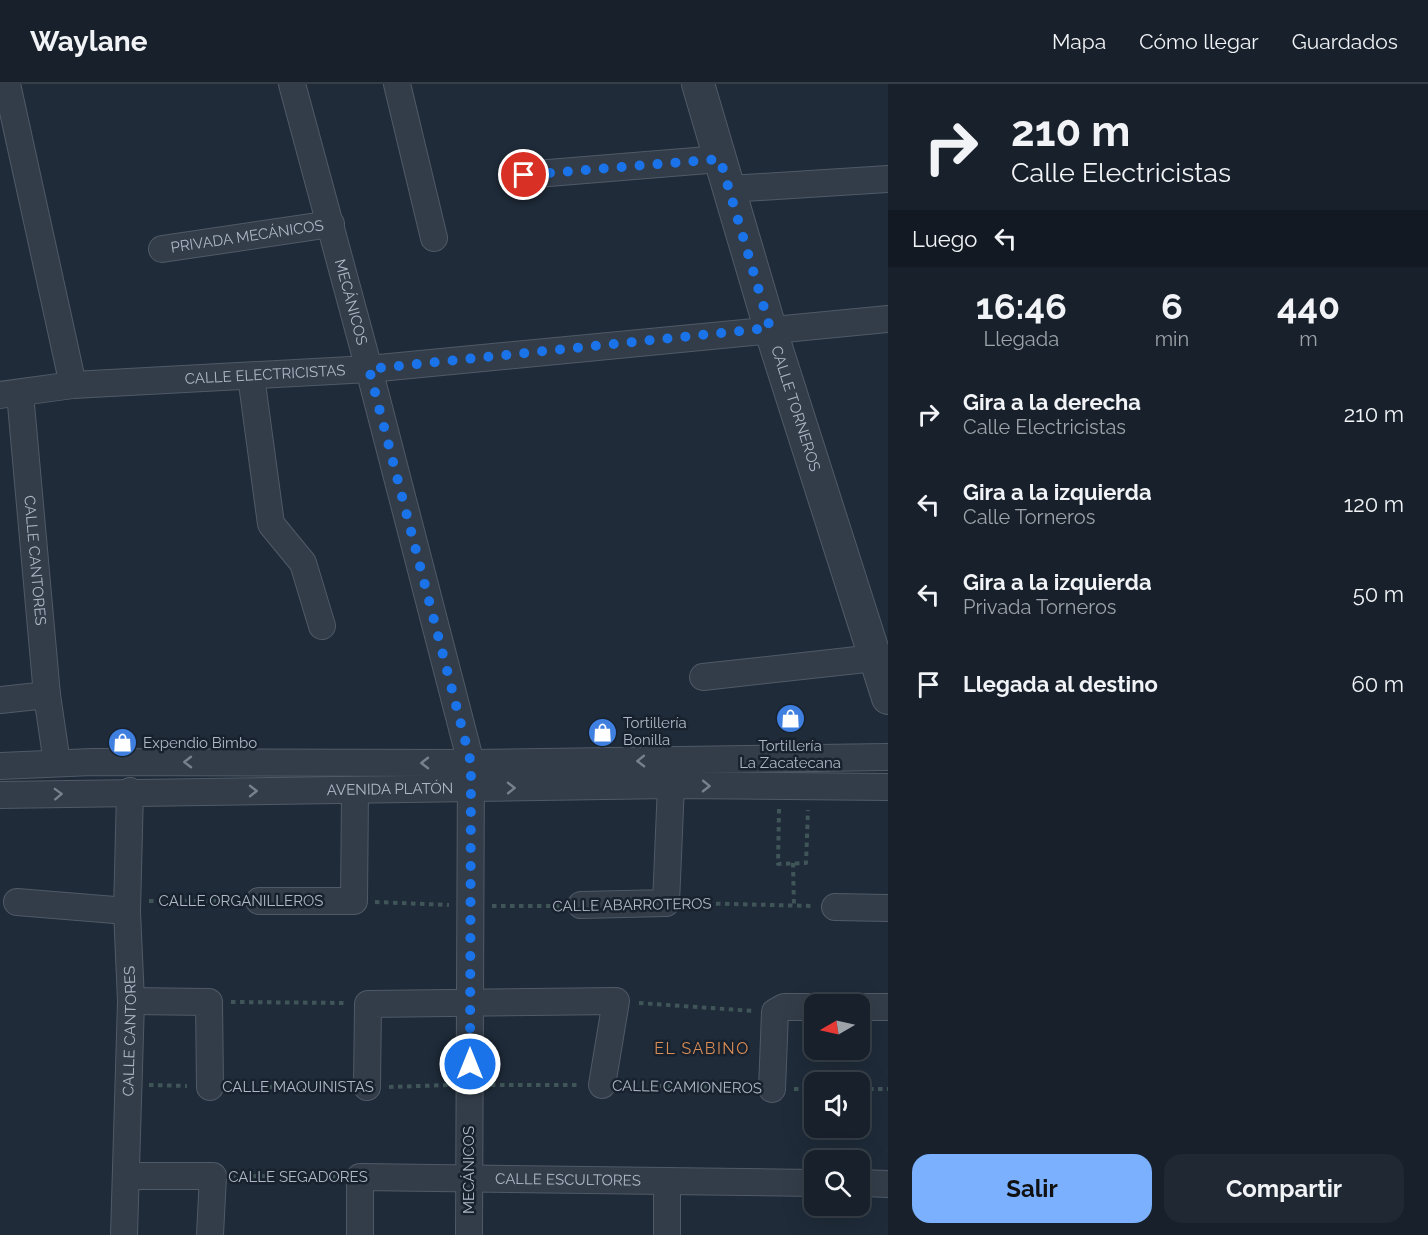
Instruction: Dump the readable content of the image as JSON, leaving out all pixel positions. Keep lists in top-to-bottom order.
{
  "streets": {
    "street": [
      "PRIVADA MECÁNICOS",
      "MECÁNICOS",
      "CALLE ELECTRICISTAS",
      "CALLE TORNEROS",
      "CALLE CANTORES",
      "AVENIDA PLATÓN",
      "CALLE ORGANILLEROS",
      "CALLE ABARROTEROS",
      "CALLE CAMIONEROS",
      "CALLE SEGADORES",
      "CALLE ESCULTORES"
    ],
    "path": ["CALLE MAQUINISTAS"]
  },
  "crossings": [
    ["PRIVADA MECÁNICOS", "MECÁNICOS"],
    ["MECÁNICOS", "CALLE ELECTRICISTAS"],
    ["MECÁNICOS", "AVENIDA PLATÓN"],
    ["MECÁNICOS", "CALLE ABARROTEROS"],
    ["MECÁNICOS", "CALLE MAQUINISTAS"],
    ["MECÁNICOS", "CALLE CAMIONEROS"],
    ["MECÁNICOS", "CALLE SEGADORES"],
    ["MECÁNICOS", "CALLE ESCULTORES"],
    ["CALLE ELECTRICISTAS", "CALLE TORNEROS"],
    ["CALLE ELECTRICISTAS", "CALLE CANTORES"],
    ["CALLE CANTORES", "AVENIDA PLATÓN"],
    ["CALLE CANTORES", "CALLE ORGANILLEROS"],
    ["CALLE CANTORES", "CALLE MAQUINISTAS"],
    ["CALLE CANTORES", "CALLE SEGADORES"],
    ["CALLE MAQUINISTAS", "CALLE CAMIONEROS"],
    ["CALLE SEGADORES", "CALLE ESCULTORES"]
  ],
  "districts": ["EL SABINO"],
  "places": {
    "shop": ["Tortillería La Zacatecana", "Tortillería Bonilla", "Expendio Bimbo"]
  },
  "north": "left",
  "page": {
    "header": "Waylane",
    "nav": ["Mapa", "Cómo llegar", "Guardados"],
    "turn": ["210 m", "Calle Electricistas"],
    "then": "Luego",
    "eta": [
      "16:46",
      "Llegada",
      "6",
      "min",
      "440",
      "m"
    ],
    "list": [
      {
        "name": "Gira a la derecha",
        "note": "Calle Electricistas",
        "value": "210 m"
      },
      {
        "name": "Gira a la izquierda",
        "note": "Calle Torneros",
        "value": "120 m"
      },
      {
        "name": "Gira a la izquierda",
        "note": "Privada Torneros",
        "value": "50 m"
      },
      {
        "name": "Llegada al destino",
        "value": "60 m"
      }
    ],
    "buttons": ["Salir", "Compartir"]
  }
}
